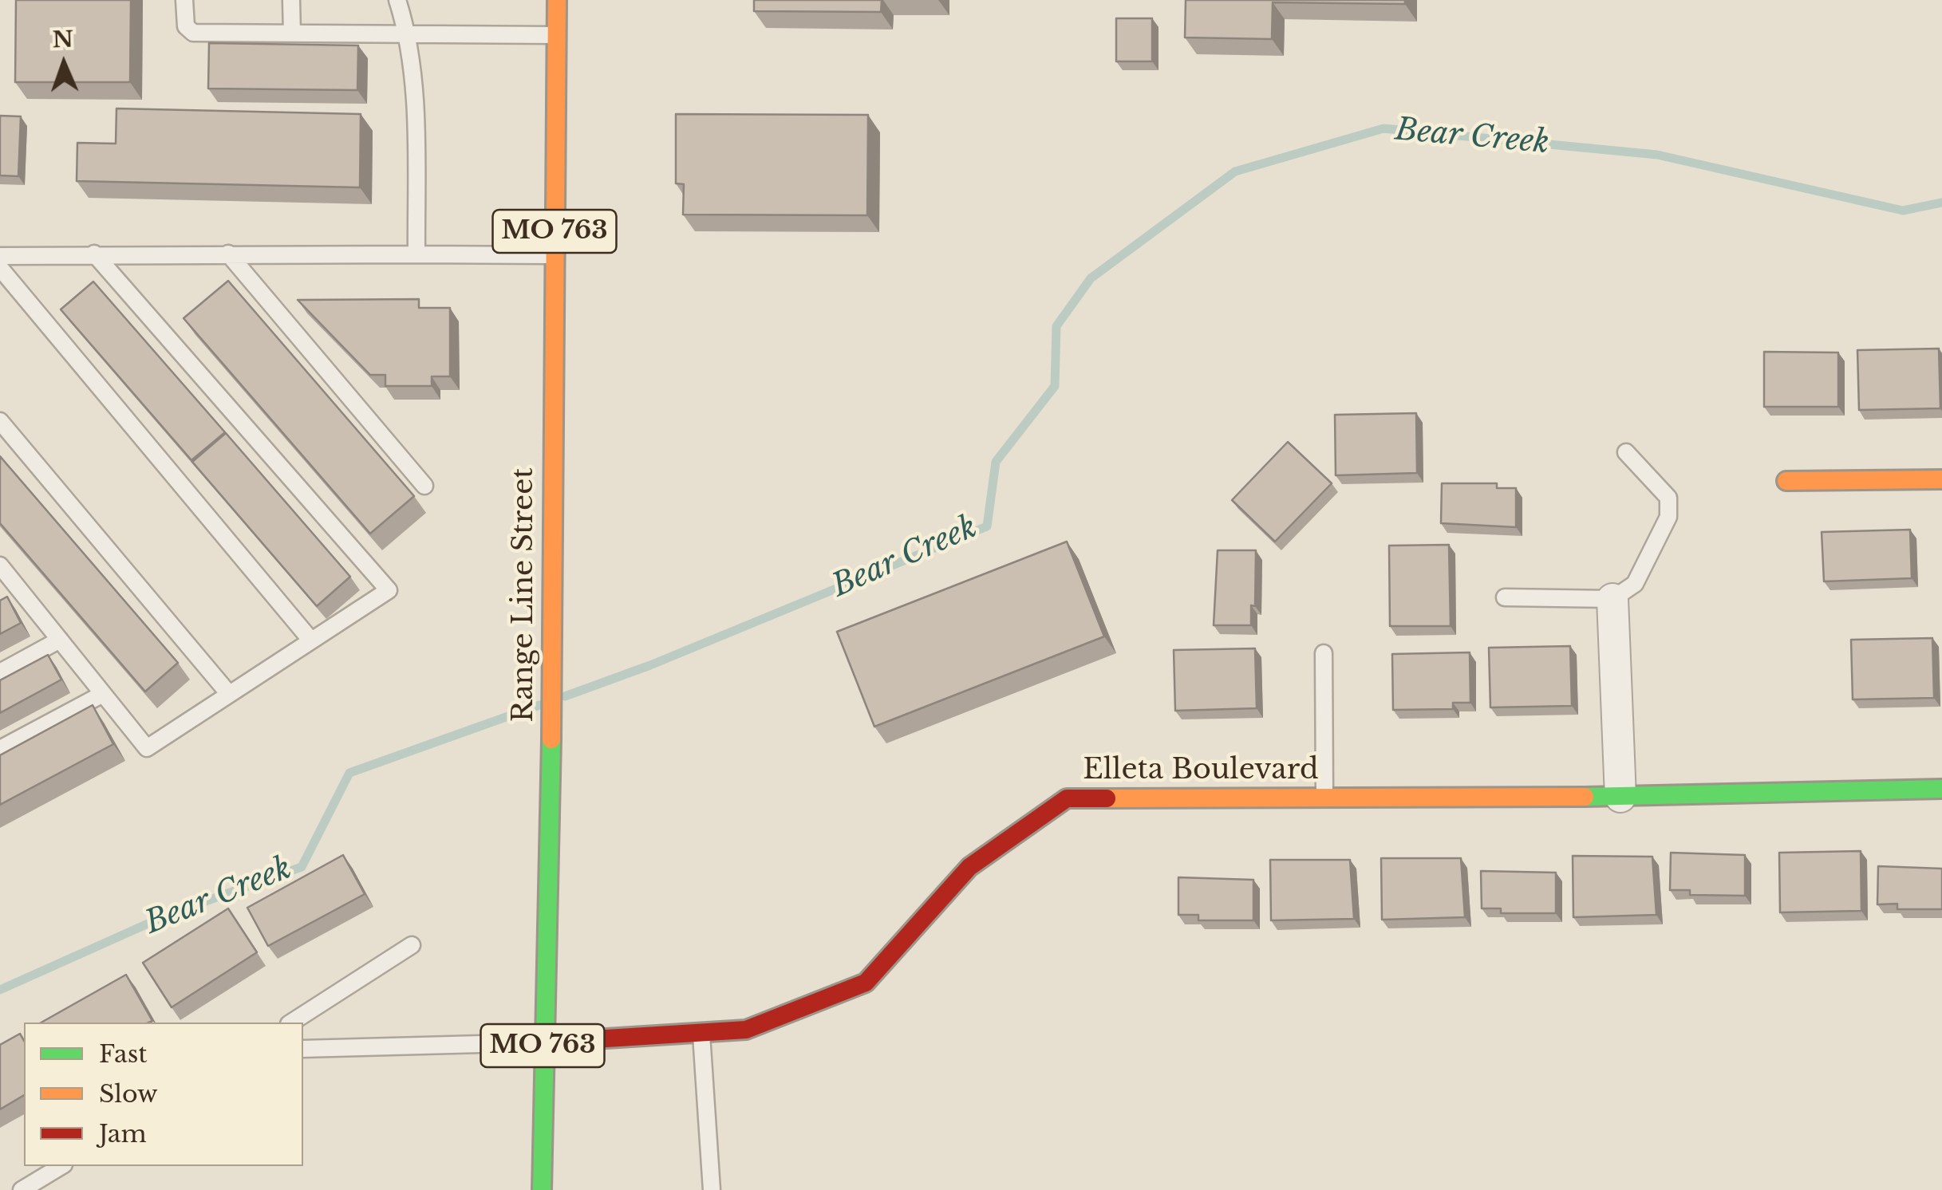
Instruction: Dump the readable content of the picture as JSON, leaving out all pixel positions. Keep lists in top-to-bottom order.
{
  "streets": {
    "street": ["MO 763", "Range Line Street", "Elleta Boulevard"]
  },
  "crossings": [
    ["Range Line Street", "Elleta Boulevard"]
  ],
  "water": ["Bear Creek"],
  "legend": ["Fast", "Slow", "Jam"],
  "north": "top"
}
